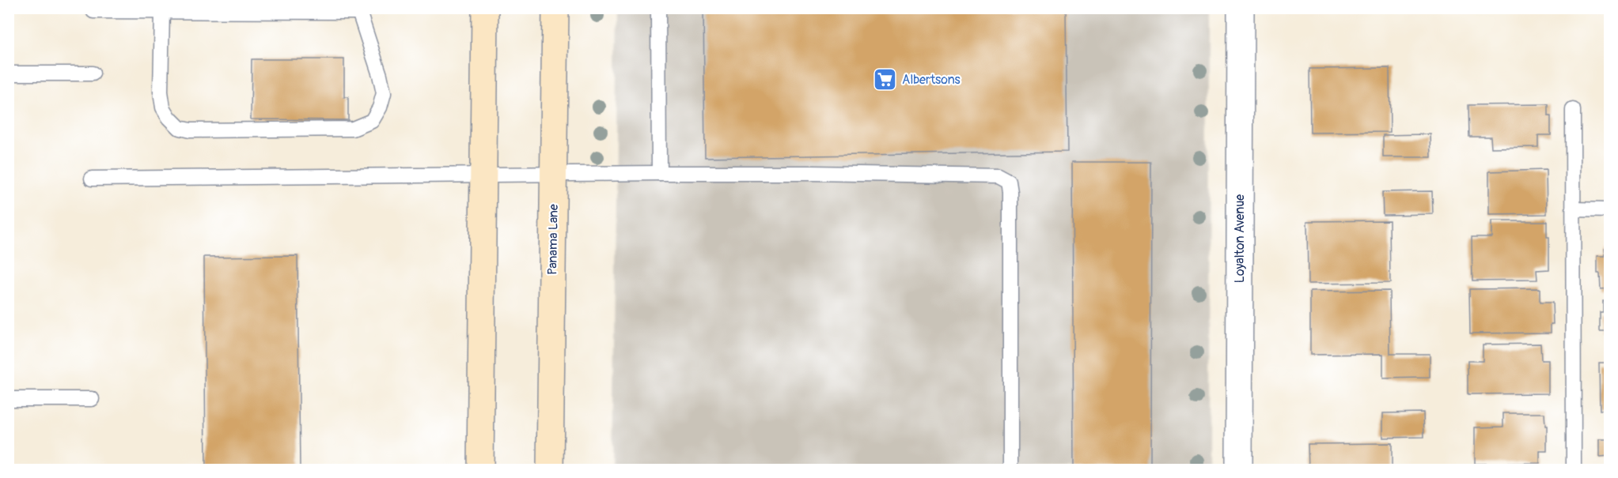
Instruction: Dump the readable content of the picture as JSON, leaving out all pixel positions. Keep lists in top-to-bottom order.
{
  "streets": {
    "main road": ["Panama Lane"],
    "street": ["Loyalton Avenue"]
  },
  "places": {
    "supermarket": ["Albertsons"]
  }
}
